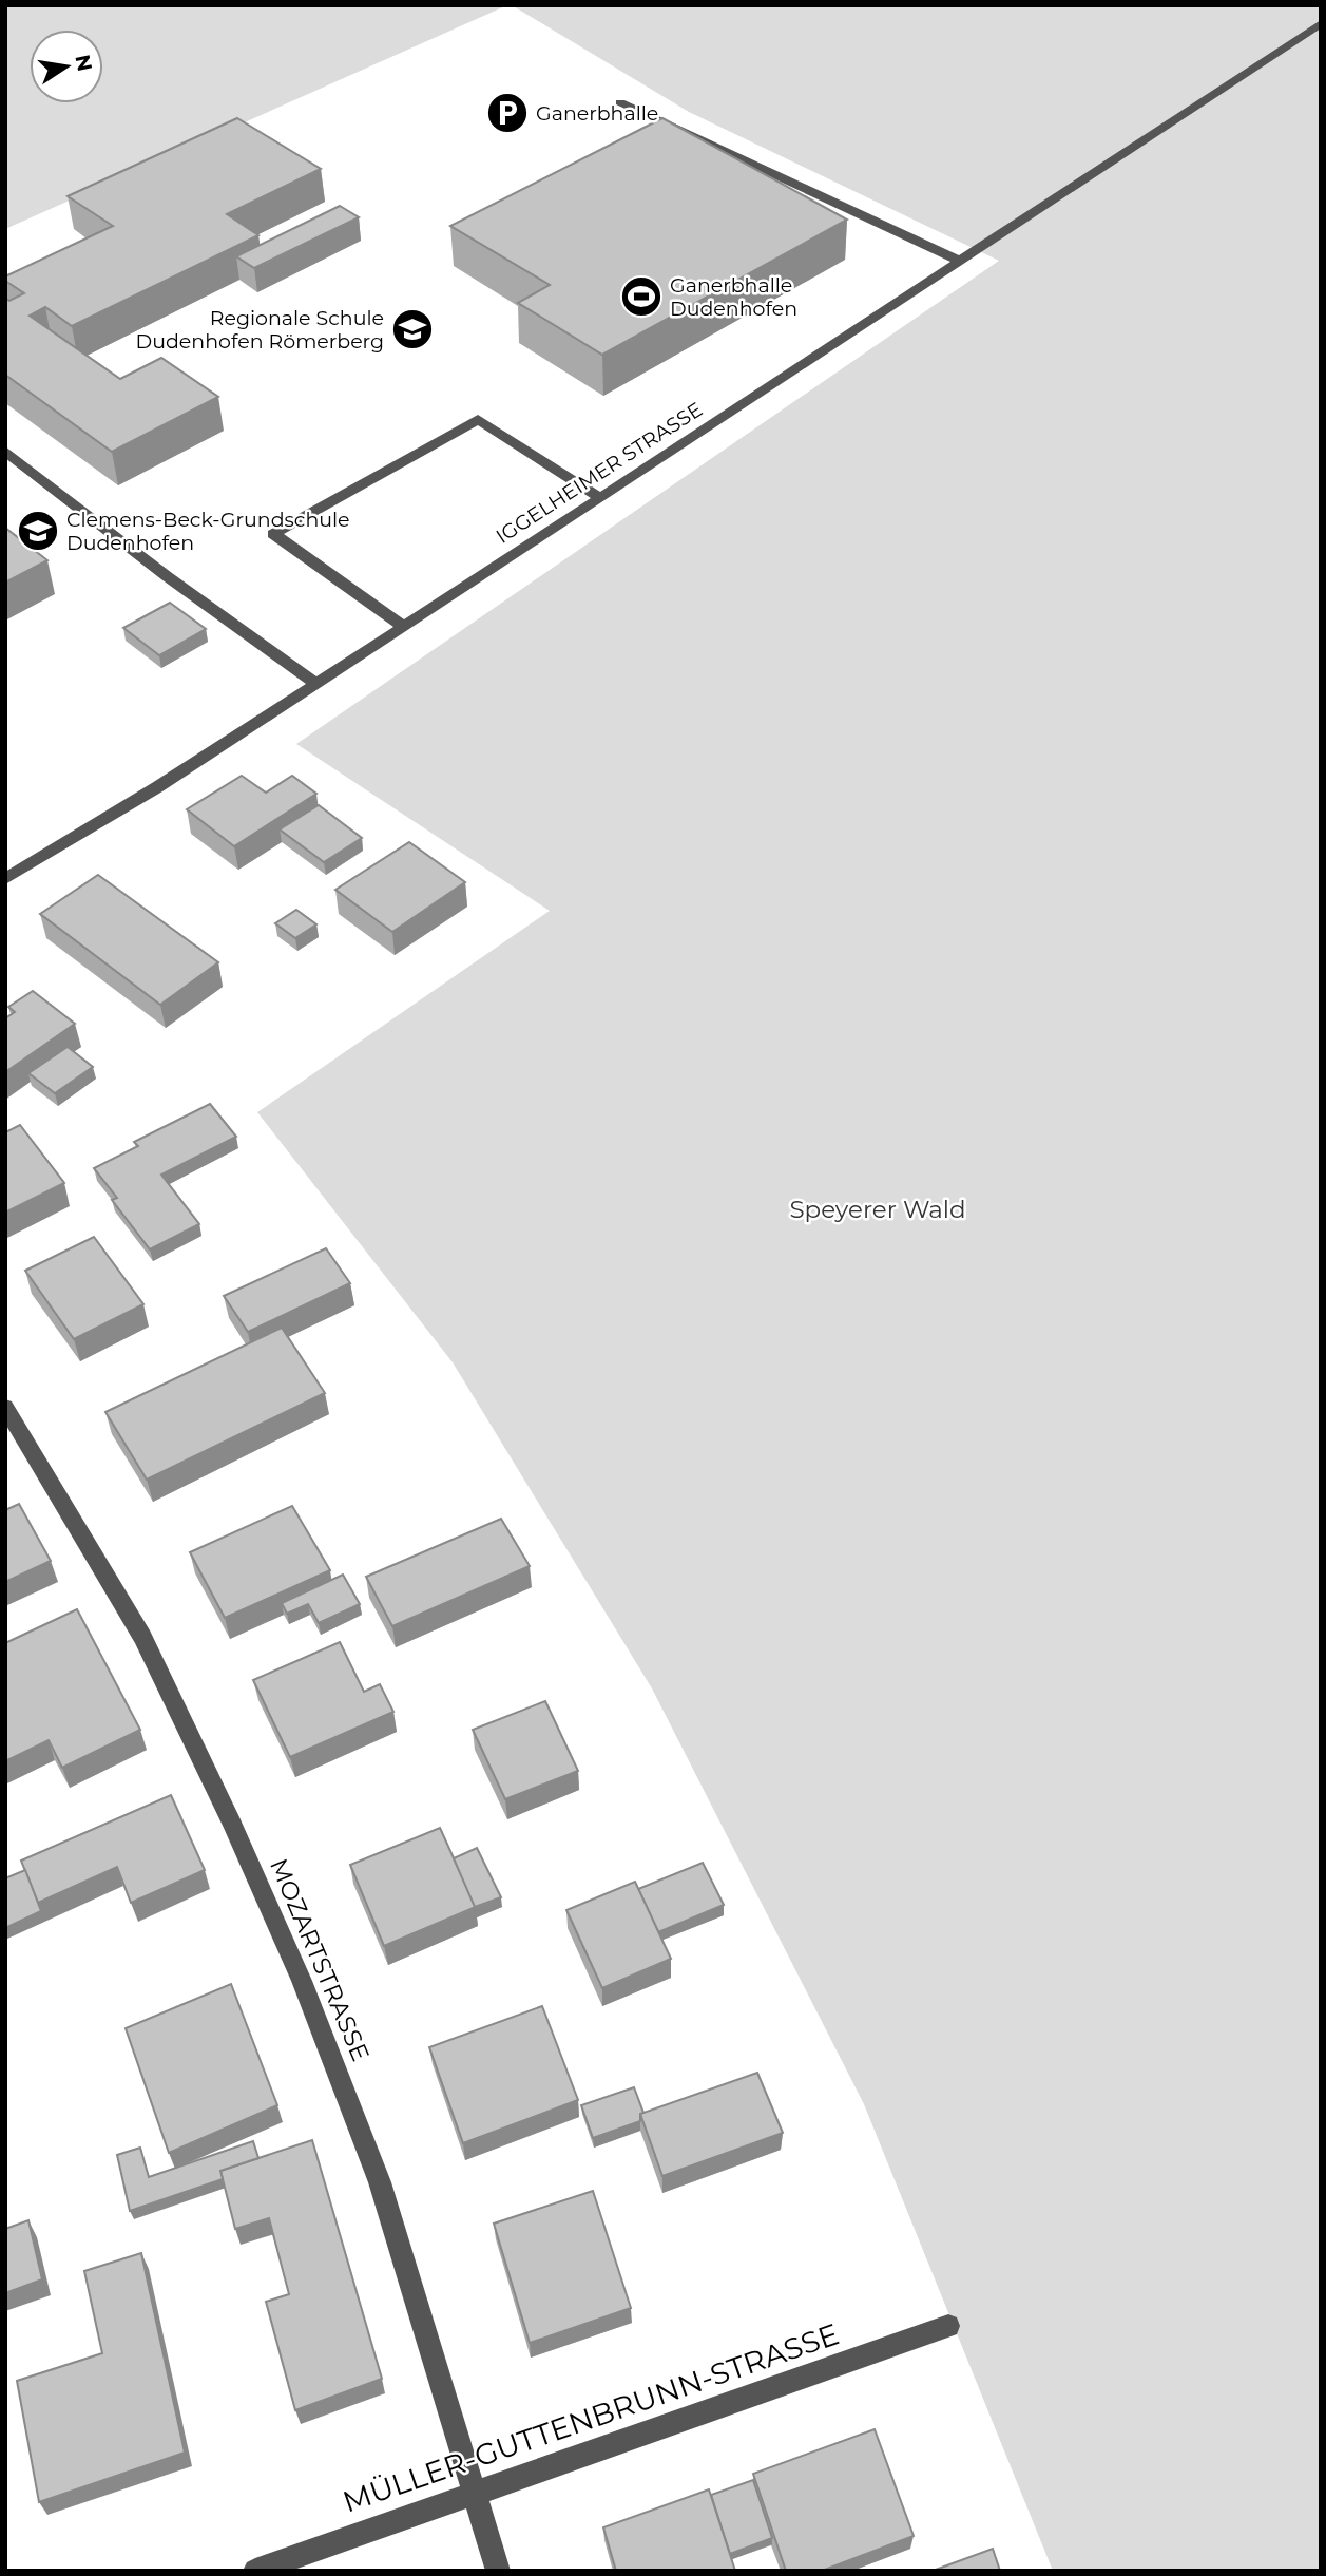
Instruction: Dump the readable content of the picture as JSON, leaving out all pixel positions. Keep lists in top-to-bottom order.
{
  "streets": {
    "street": ["IGGELHEIMER STRASSE", "MOZARTSTRASSE", "MÜLLER-GUTTENBRUNN-STRASSE"]
  },
  "crossings": [
    ["MOZARTSTRASSE", "MÜLLER-GUTTENBRUNN-STRASSE"]
  ],
  "parks": ["Speyerer Wald"],
  "places": {
    "parking": ["Ganerbhalle"],
    "sports": ["Ganerbhalle Dudenhofen"],
    "school or university": ["Regionale Schule Dudenhofen Römerberg", "Clemens-Beck-Grundschule Dudenhofen"]
  },
  "north": "right"
}
